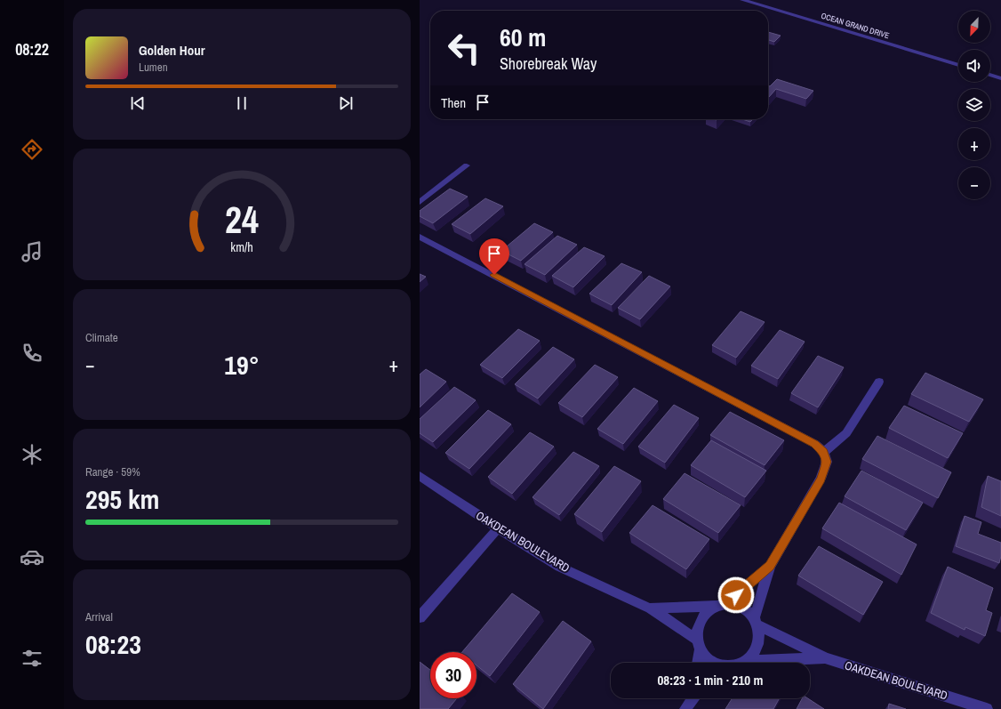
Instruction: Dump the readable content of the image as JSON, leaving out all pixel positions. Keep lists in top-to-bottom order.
{
  "streets": {
    "street": ["OCEAN GRAND DRIVE", "OAKDEAN BOULEVARD"]
  },
  "north": "bottom left",
  "page": {
    "tabs": "08:22",
    "map_buttons": ["+", "−"],
    "turn": ["60 m", "Shorebreak Way"],
    "song": ["Golden Hour", "Lumen"],
    "then": "Then",
    "tile": [
      "Climate",
      ["Range · 59%", "295 km"],
      ["Arrival", "08:23"]
    ],
    "heat": ["−", "19°", "+"],
    "limit": "30",
    "trip": "08:23 · 1 min · 210 m",
    "gauge": ["24", "km/h"]
  }
}
